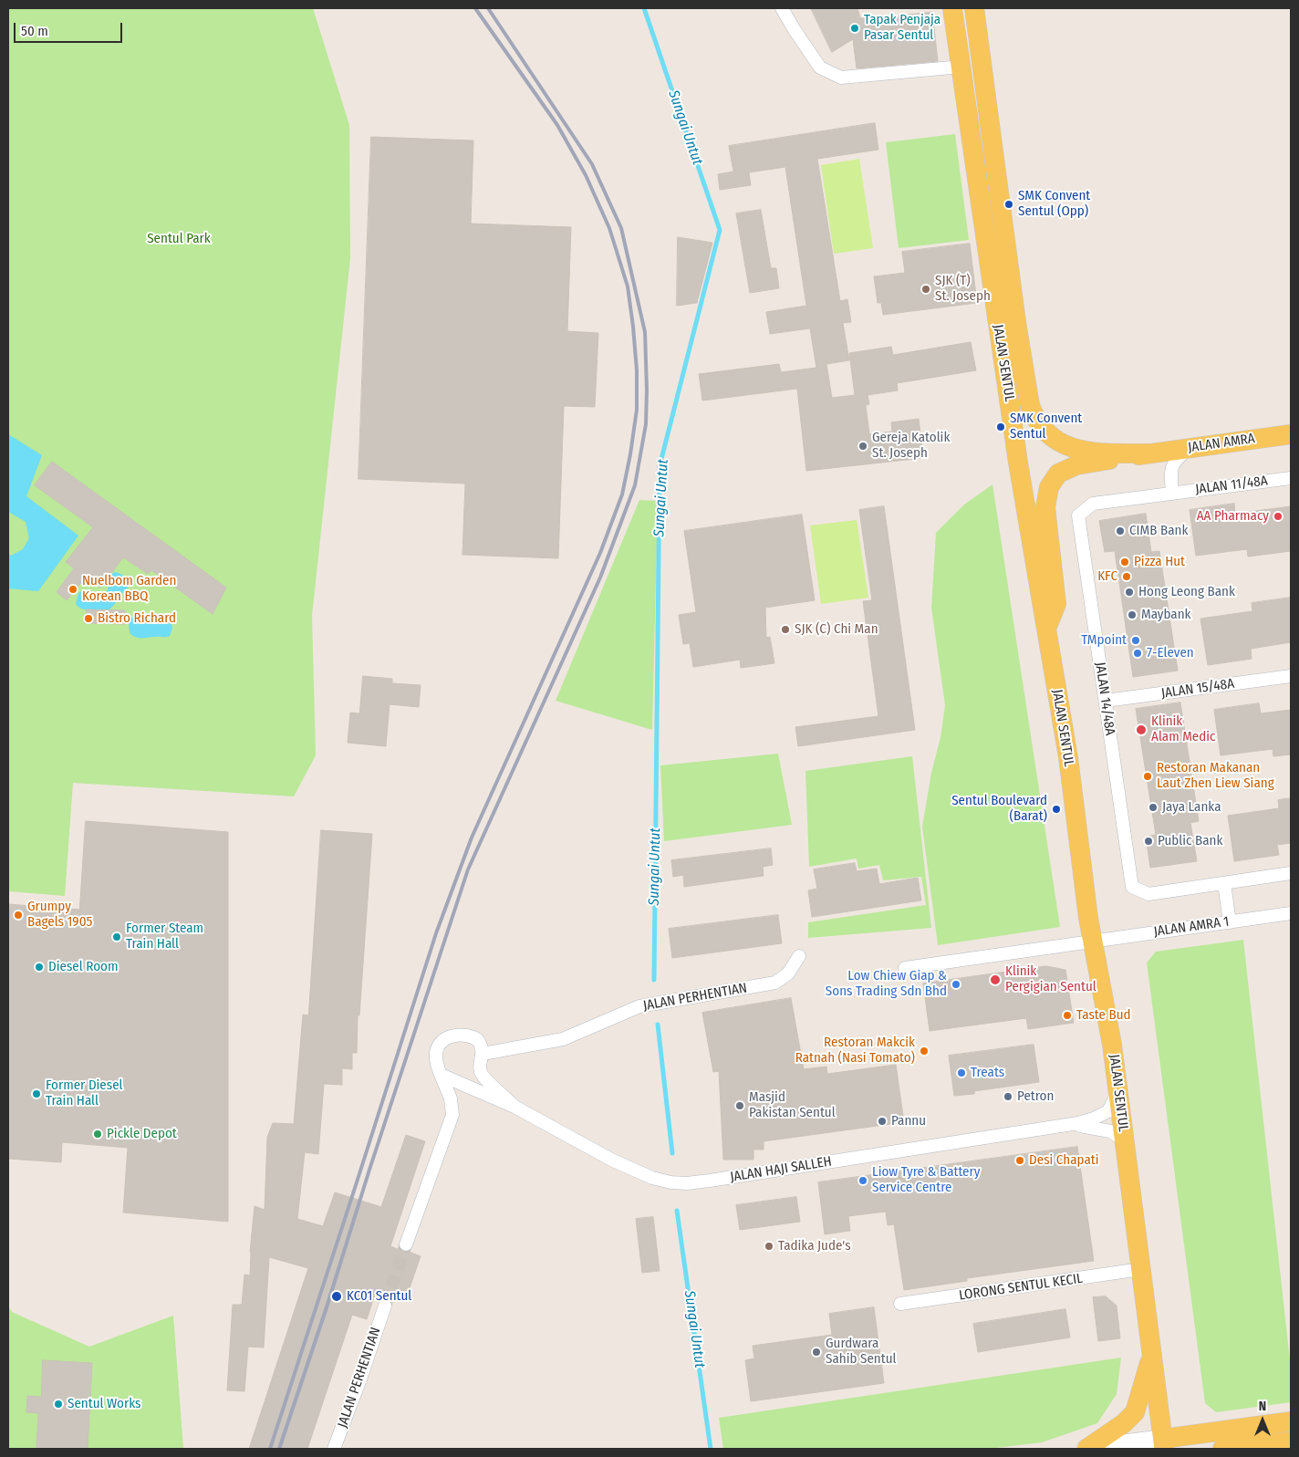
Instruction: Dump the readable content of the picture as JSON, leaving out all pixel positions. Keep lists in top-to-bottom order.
{
  "streets": {
    "main road": ["JALAN SENTUL", "JALAN AMRA"],
    "street": [
      "JALAN 11/48A",
      "JALAN 15/48A",
      "JALAN 14/48A",
      "JALAN AMRA 1",
      "JALAN PERHENTIAN",
      "JALAN HAJI SALLEH",
      "LORONG SENTUL KECIL"
    ]
  },
  "crossings": [
    ["JALAN SENTUL", "JALAN AMRA"],
    ["JALAN SENTUL", "JALAN AMRA 1"],
    ["JALAN SENTUL", "JALAN HAJI SALLEH"],
    ["JALAN SENTUL", "LORONG SENTUL KECIL"],
    ["JALAN 11/48A", "JALAN 14/48A"],
    ["JALAN 15/48A", "JALAN 14/48A"],
    ["JALAN PERHENTIAN", "JALAN HAJI SALLEH"]
  ],
  "water": ["Sungai Untut"],
  "parks": ["Sentul Park"],
  "places": [
    "Tapak Penjaja Pasar Sentul",
    "SMK Convent Sentul (Opp)",
    "SJK (T) St. Joseph",
    "SMK Convent Sentul",
    "Gereja Katolik St. Joseph",
    "AA Pharmacy",
    "CIMB Bank",
    "Pizza Hut",
    "KFC",
    "Nuelbom Garden Korean BBQ",
    "Hong Leong Bank",
    "Maybank",
    "Bistro Richard",
    "SJK (C) Chi Man",
    "TMpoint",
    "7-Eleven",
    "Klinik Alam Medic",
    "Restoran Makanan Laut Zhen Liew Siang",
    "Jaya Lanka",
    "Sentul Boulevard (Barat)",
    "Public Bank",
    "Grumpy Bagels 1905",
    "Former Steam Train Hall",
    "Diesel Room",
    "Klinik Pergigian Sentul",
    "Low Chiew Giap & Sons Trading Sdn Bhd",
    "Taste Bud",
    "Restoran Makcik Ratnah (Nasi Tomato)",
    "Treats",
    "Former Diesel Train Hall",
    "Petron",
    "Masjid Pakistan Sentul",
    "Pannu",
    "Pickle Depot",
    "Desi Chapati",
    "Liow Tyre & Battery Service Centre",
    "Tadika Jude's",
    "KC01 Sentul",
    "Gurdwara Sahib Sentul",
    "Sentul Works"
  ],
  "scale_bar": "50 m",
  "north": "top"
}
